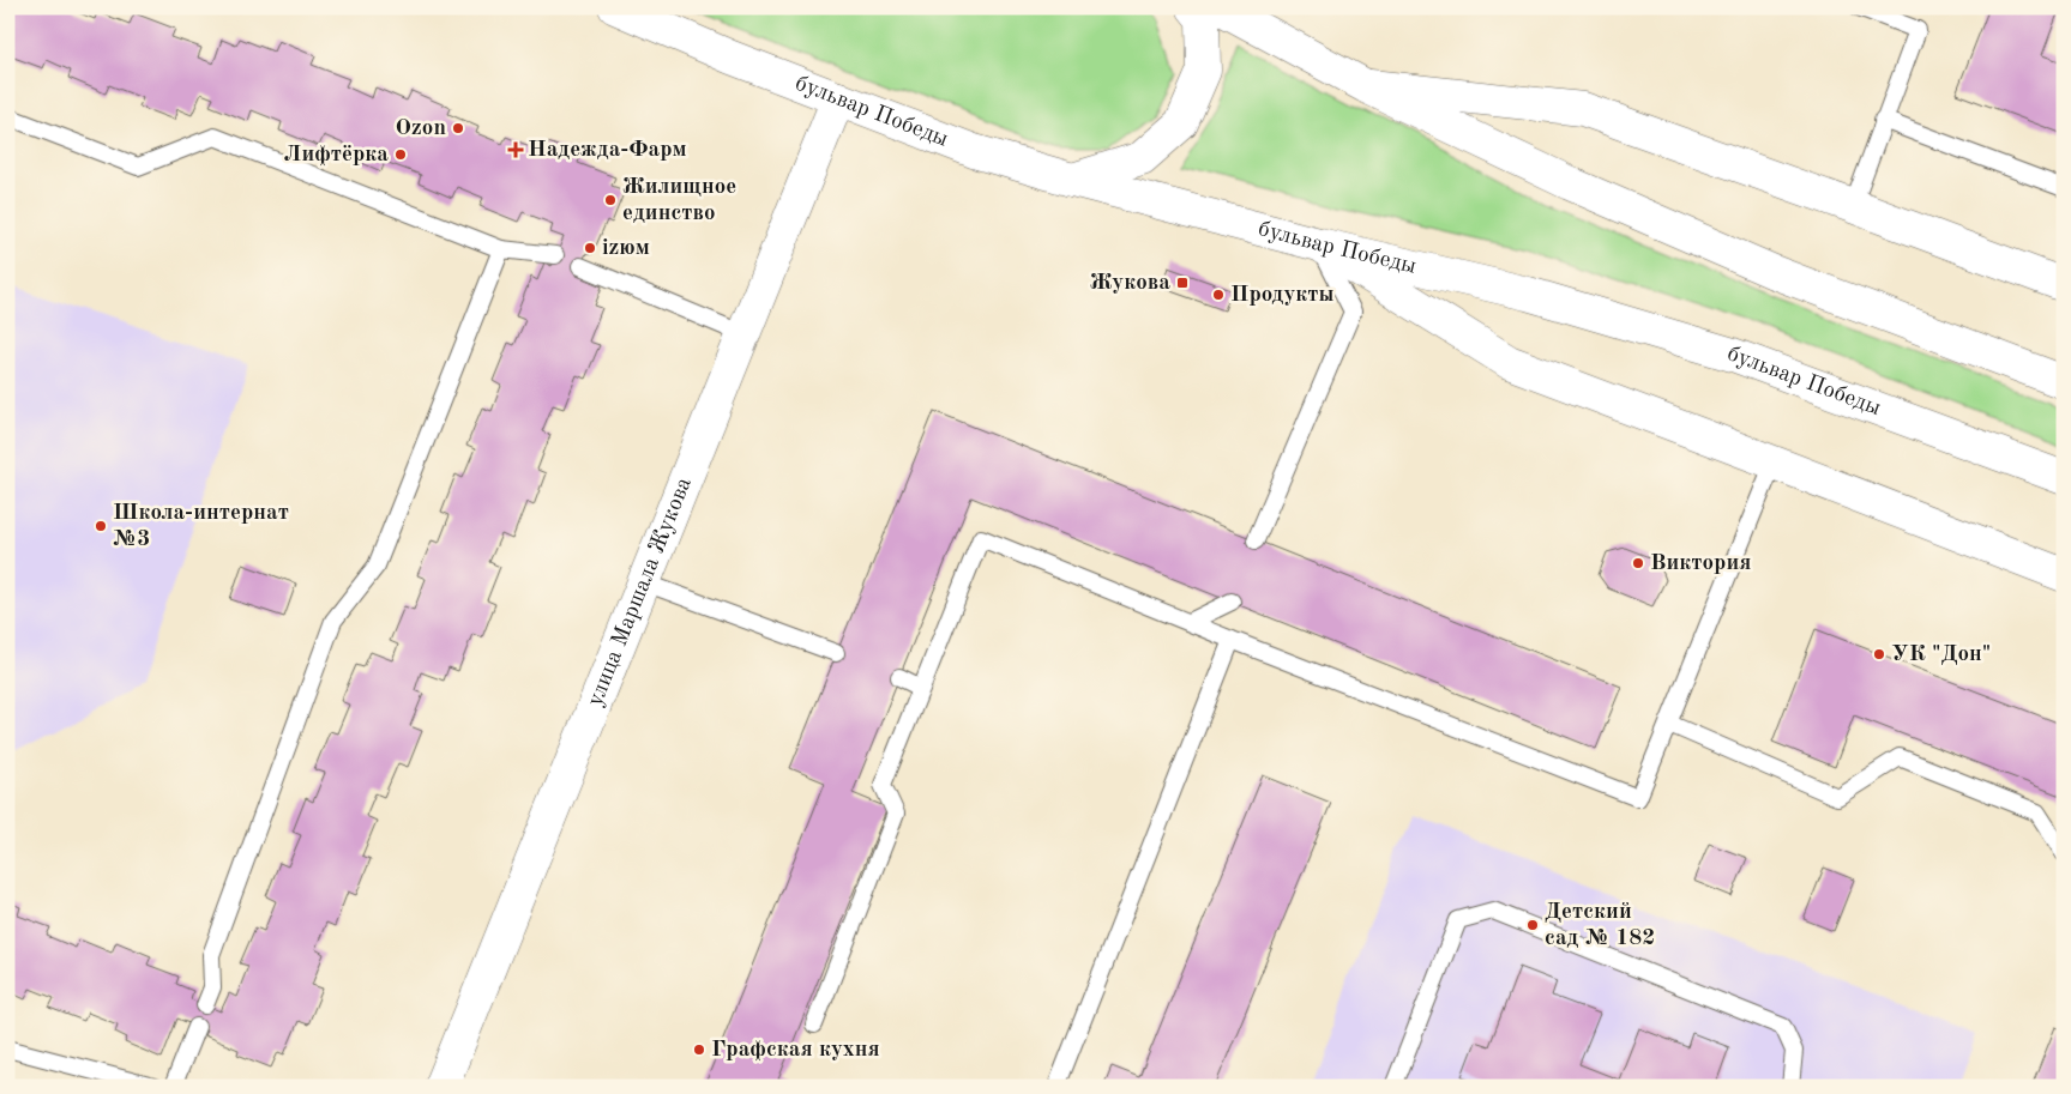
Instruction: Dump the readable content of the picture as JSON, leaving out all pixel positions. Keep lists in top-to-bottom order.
{
  "streets": {
    "main road": ["бульвар Победы", "улица Маршала Жукова"]
  },
  "crossings": [
    ["бульвар Победы", "улица Маршала Жукова"]
  ],
  "places": {
    "other": [
      "Ozon",
      "Лифтёрка",
      "Жилищное единство",
      "izюм",
      "Продукты",
      "Школа-интернат №3",
      "Виктория",
      "УК \"Дон\"",
      "Детский сад № 182",
      "Графская кухня"
    ],
    "health": ["Надежда-Фарм"],
    "transit": ["Жукова"]
  }
}
